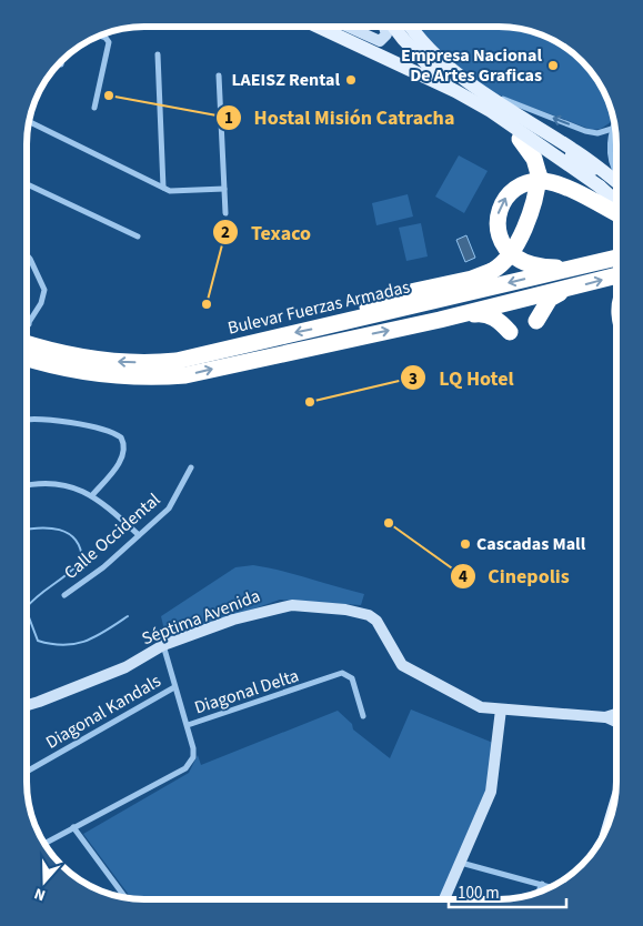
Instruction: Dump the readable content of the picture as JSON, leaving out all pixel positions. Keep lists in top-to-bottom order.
{
  "streets": {
    "highway": ["Bulevar Fuerzas Armadas"],
    "street": [
      "Calle Occidental",
      "Séptima Avenida",
      "Diagonal Delta",
      "Diagonal Kandals"
    ]
  },
  "places": [
    "Empresa Nacional De Artes Graficas",
    "LAEISZ Rental",
    "Hostal Misión Catracha",
    "Texaco",
    "LQ Hotel",
    "Cinepolis",
    "Cascadas Mall"
  ],
  "scale_bar": "100 m",
  "north": "bottom"
}
